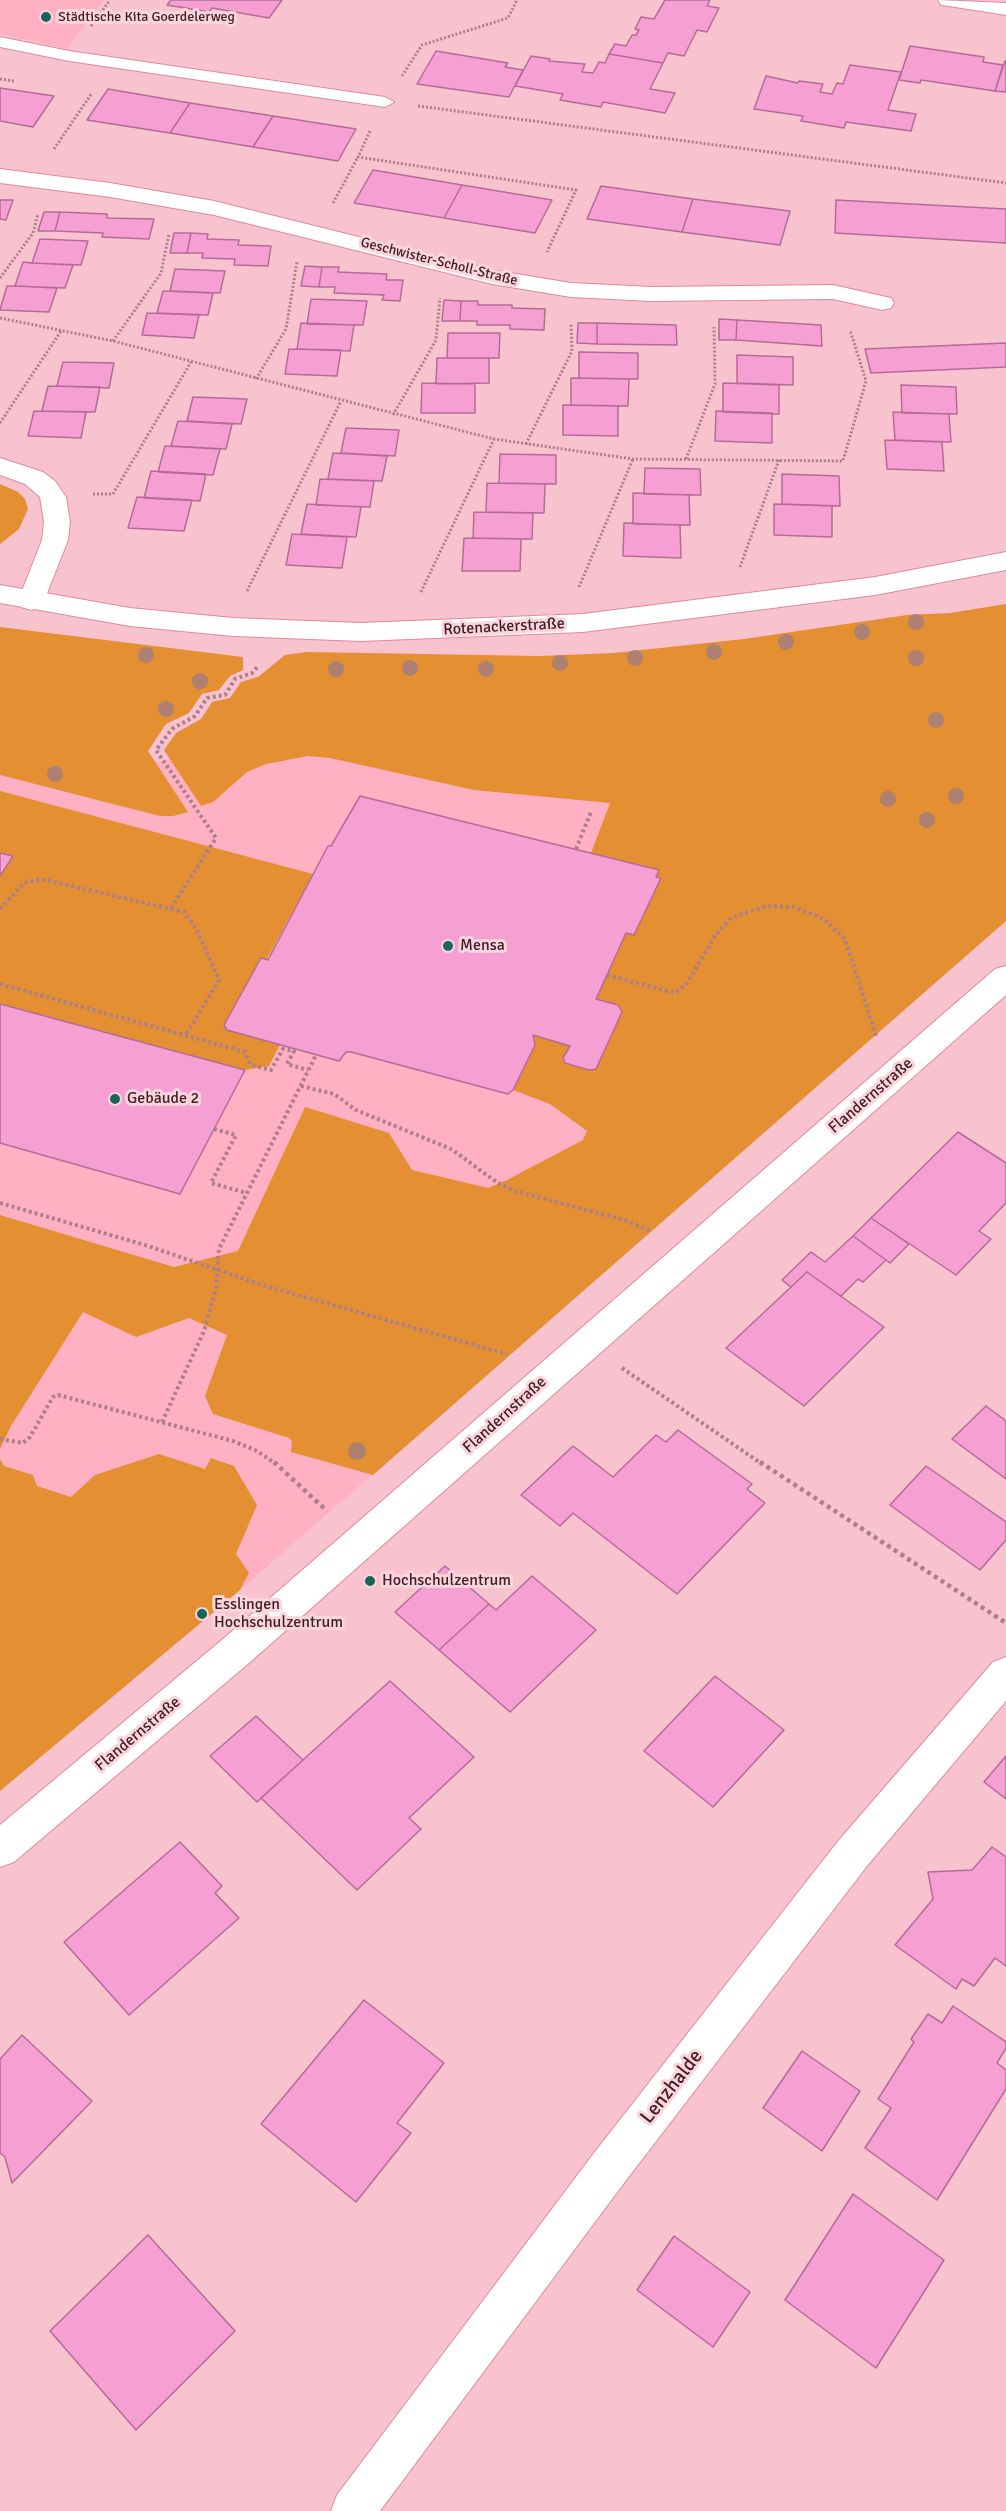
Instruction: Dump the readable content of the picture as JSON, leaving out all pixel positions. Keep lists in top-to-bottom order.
{
  "streets": {
    "street": [
      "Geschwister-Scholl-Straße",
      "Rotenackerstraße",
      "Flandernstraße",
      "Lenzhalde"
    ]
  },
  "places": [
    "Städtische Kita Goerdelerweg",
    "Mensa",
    "Gebäude 2",
    "Hochschulzentrum",
    "Esslingen Hochschulzentrum"
  ]
}
